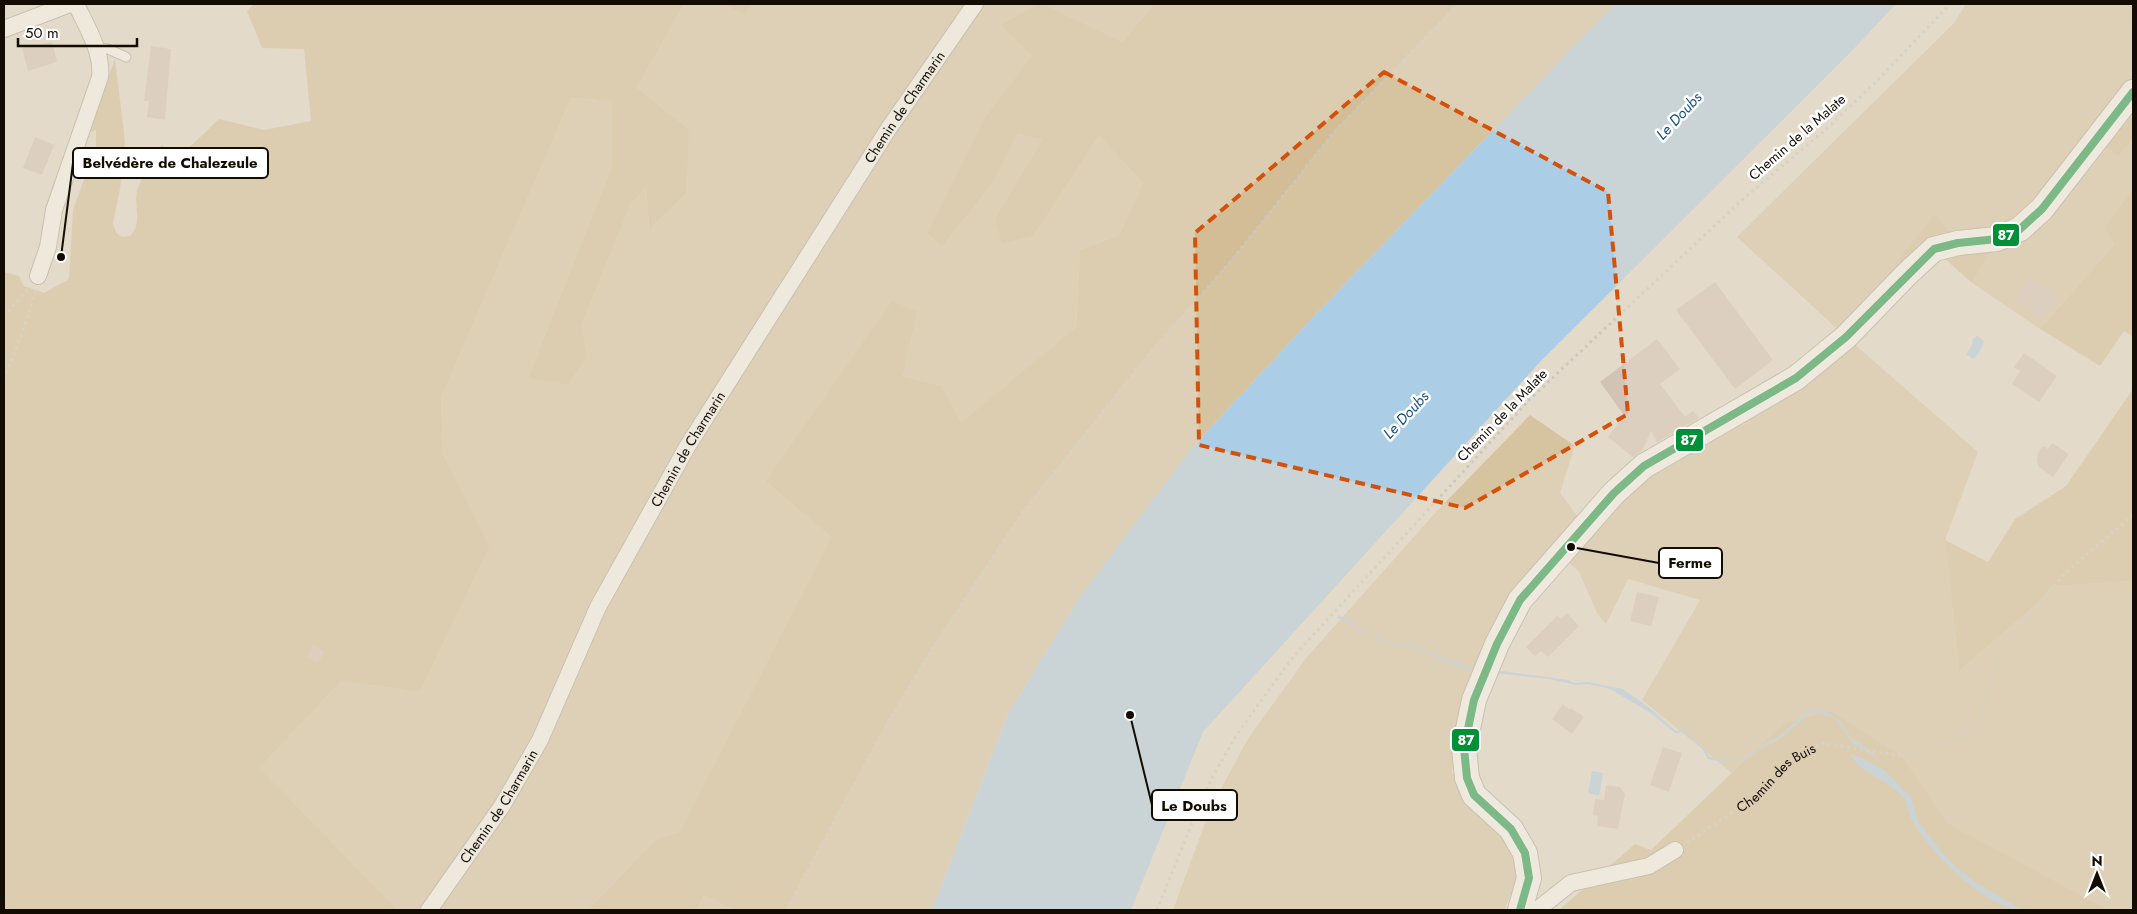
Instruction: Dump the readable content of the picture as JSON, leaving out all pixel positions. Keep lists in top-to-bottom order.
{
  "streets": {
    "street": ["Chemin de Charmarin"],
    "path": ["Chemin de la Malate", "Chemin des Buis"]
  },
  "water": ["Le Doubs"],
  "places": ["Belvédère de Chalezeule", "Ferme", "Le Doubs"],
  "lines": ["transit line 87"],
  "scale_bar": "50 m",
  "north": "top"
}
